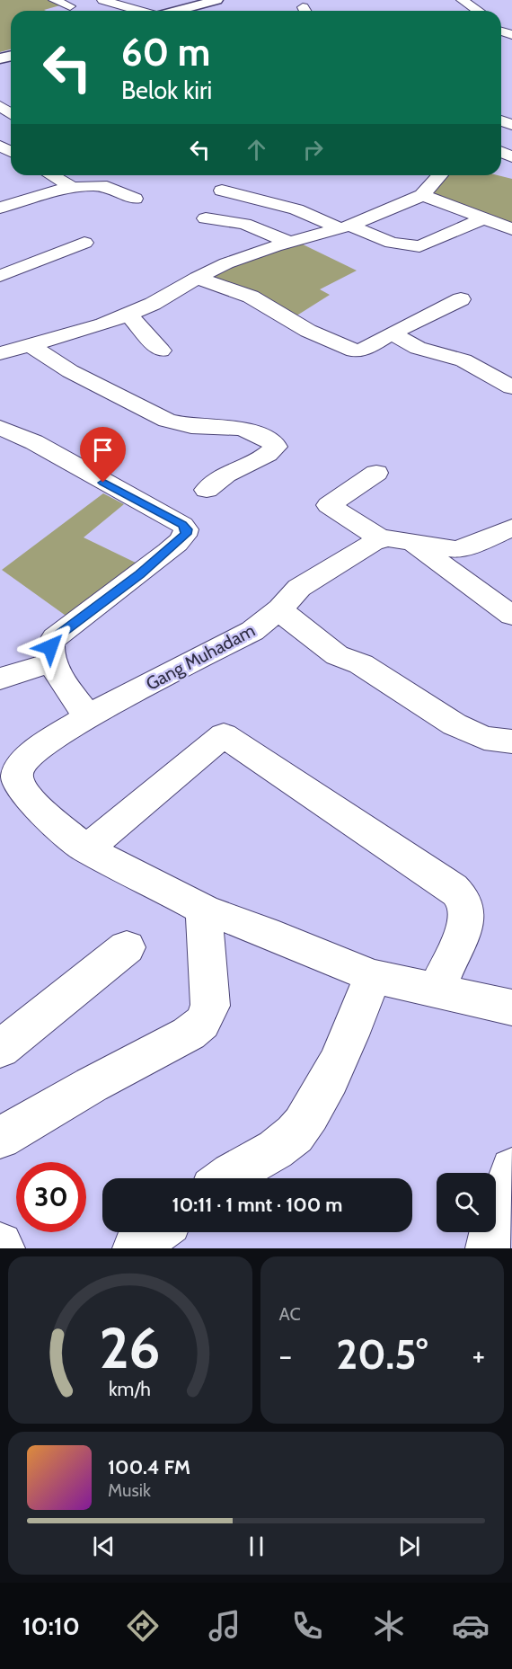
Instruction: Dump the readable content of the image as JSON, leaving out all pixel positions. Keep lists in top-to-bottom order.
{
  "streets": {
    "street": ["Gang Muhadam"]
  },
  "page": {
    "turn": ["60 m", "Belok kiri"],
    "limit": "30",
    "trip": "10:11 · 1 mnt · 100 m",
    "tile": "AC",
    "heat": ["−", "20.5°", "+"],
    "song": ["100.4 FM", "Musik"],
    "tabs": "10:10",
    "gauge": ["26", "km/h"]
  }
}
